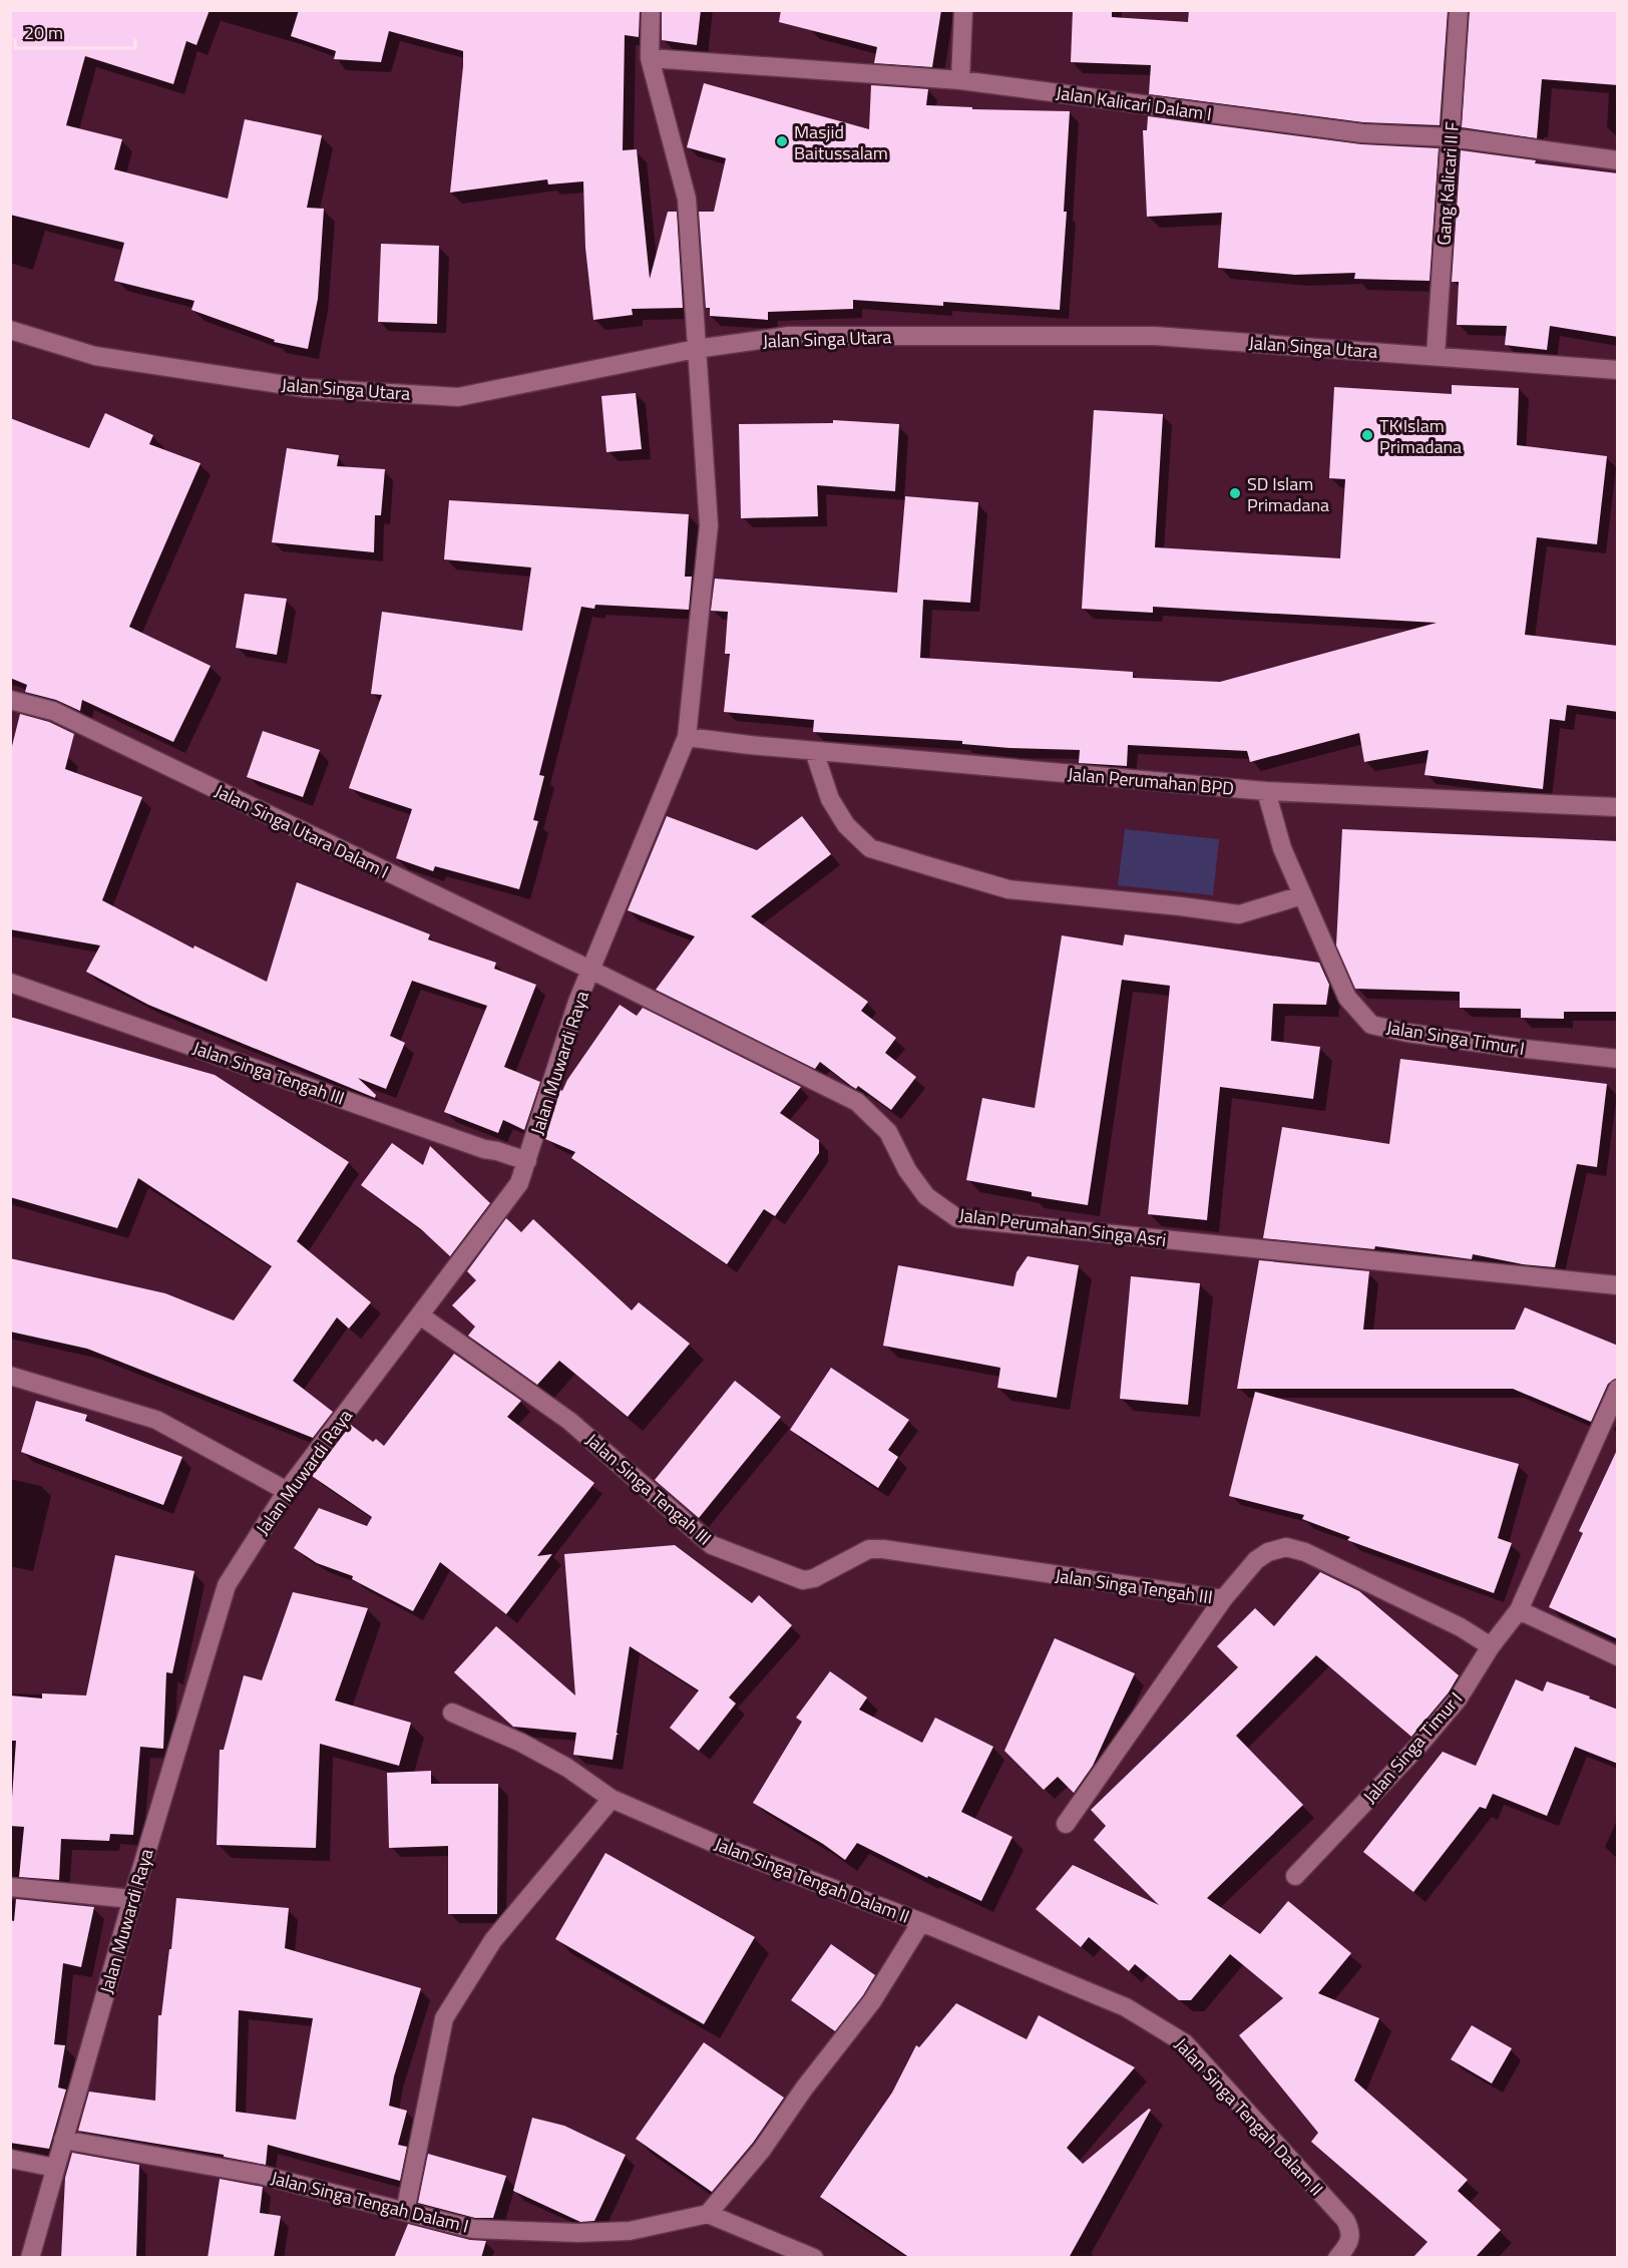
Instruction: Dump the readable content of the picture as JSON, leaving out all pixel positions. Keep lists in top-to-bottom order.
{
  "streets": {
    "street": [
      "Jalan Kalicari Dalam I",
      "Gang Kalicari II F",
      "Jalan Singa Utara",
      "Jalan Perumahan BPD",
      "Jalan Singa Utara Dalam I",
      "Jalan Singa Timur I",
      "Jalan Muwardi Raya",
      "Jalan Singa Tengah III",
      "Jalan Perumahan Singa Asri",
      "Jalan Singa Tengah Dalam II",
      "Jalan Singa Tengah Dalam I"
    ]
  },
  "crossings": [
    ["Jalan Kalicari Dalam I", "Gang Kalicari II F"],
    ["Gang Kalicari II F", "Jalan Singa Utara"],
    ["Jalan Perumahan BPD", "Jalan Singa Timur I"],
    ["Jalan Perumahan BPD", "Jalan Muwardi Raya"],
    ["Jalan Singa Utara Dalam I", "Jalan Muwardi Raya"],
    ["Jalan Singa Utara Dalam I", "Jalan Perumahan Singa Asri"],
    ["Jalan Singa Timur I", "Jalan Singa Tengah III"],
    ["Jalan Muwardi Raya", "Jalan Singa Tengah III"],
    ["Jalan Muwardi Raya", "Jalan Perumahan Singa Asri"],
    ["Jalan Muwardi Raya", "Jalan Singa Tengah Dalam I"]
  ],
  "places": ["Masjid Baitussalam", "TK Islam Primadana", "SD Islam Primadana"],
  "scale_bar": "20 m"
}
